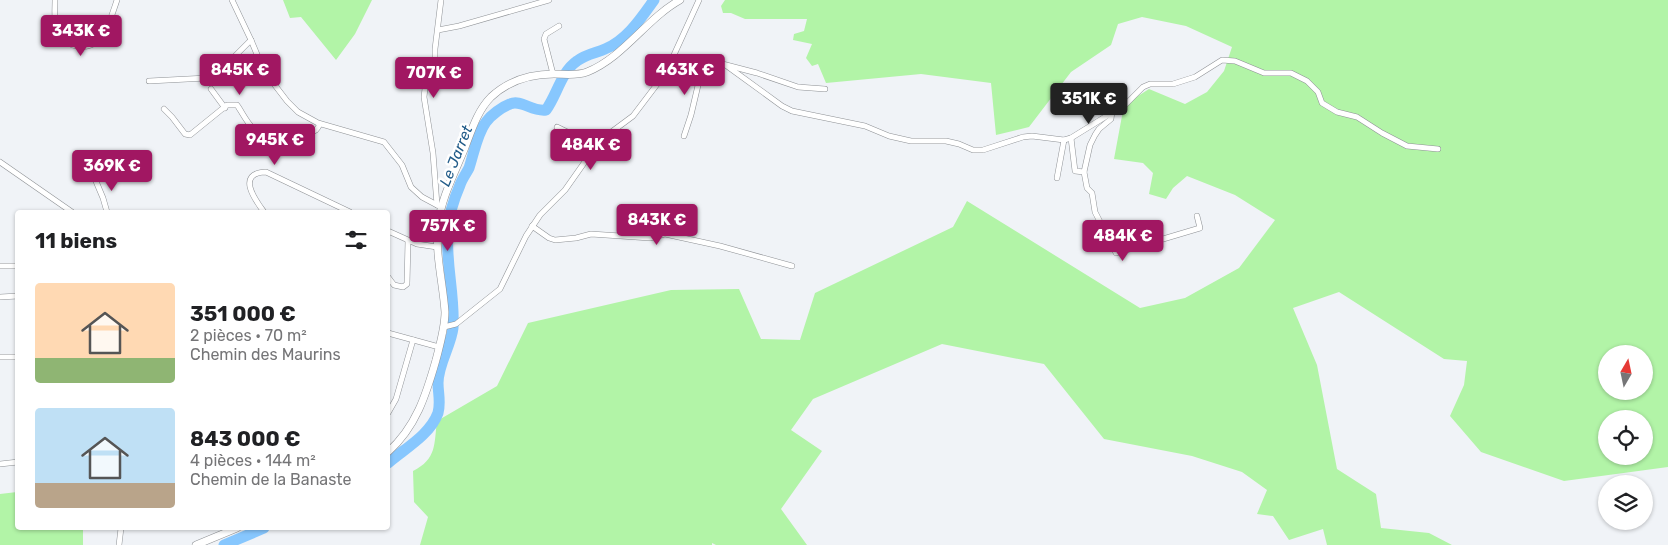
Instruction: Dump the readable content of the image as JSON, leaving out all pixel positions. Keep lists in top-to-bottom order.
{
  "water": ["Le Jarret"],
  "north": "top",
  "page": {
    "price": [
      "343K €",
      "845K €",
      "463K €",
      "707K €",
      "351K €",
      "945K €",
      "484K €",
      "369K €",
      "843K €",
      "757K €",
      "484K €"
    ],
    "heading": "11 biens",
    "list": [
      {
        "name": "351 000 €",
        "note": "2 pièces · 70 m² · Chemin des Maurins"
      },
      {
        "name": "843 000 €",
        "note": "4 pièces · 144 m² · Chemin de la Banaste"
      }
    ]
  }
}
